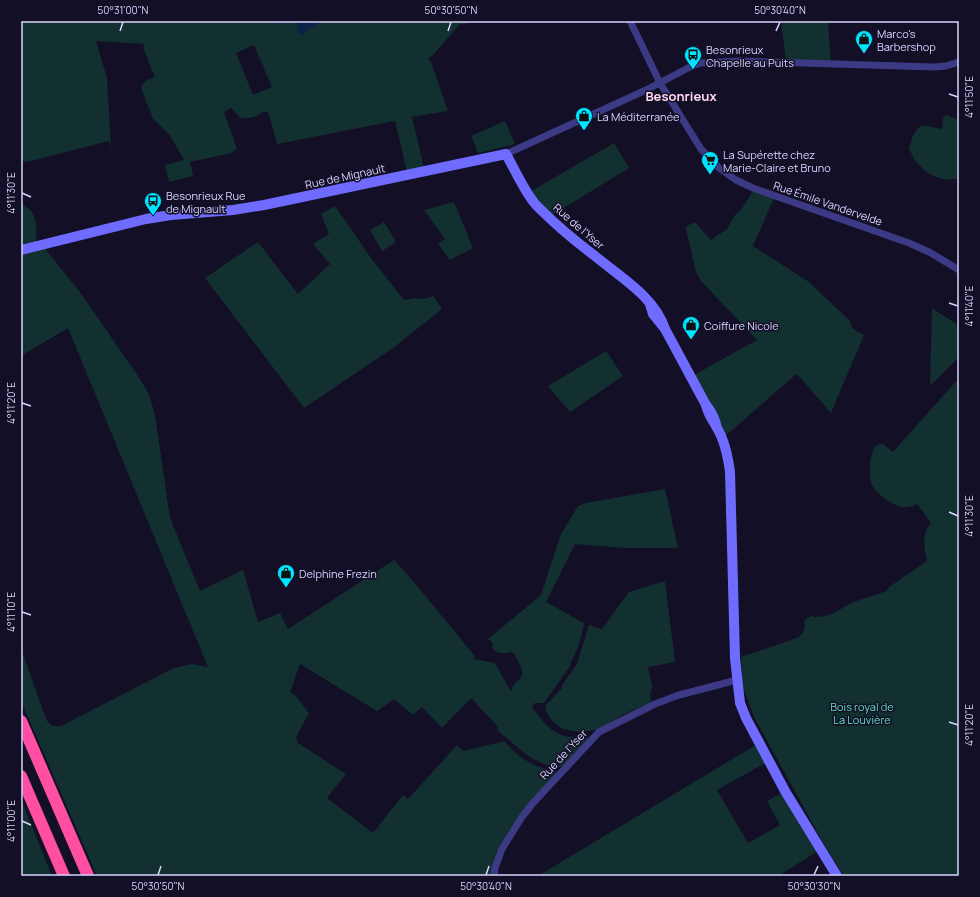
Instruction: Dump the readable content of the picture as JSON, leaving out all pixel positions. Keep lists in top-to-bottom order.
{
  "streets": {
    "street": ["Rue de Mignault", "Rue Émile Vandervelde", "Rue de l'Yser"]
  },
  "crossings": [
    ["Rue de Mignault", "Rue Émile Vandervelde"],
    ["Rue de Mignault", "Rue de l'Yser"]
  ],
  "districts": ["Besonrieux"],
  "parks": ["Bois royal de La Louvière"],
  "places": {
    "shop": [
      "Marco's Barbershop",
      "La Méditerranée",
      "Coiffure Nicole",
      "Delphine Frezin"
    ],
    "bus stop": ["Besonrieux Chapelle au Puits", "Besonrieux Rue de Mignault"],
    "supermarket": ["La Supérette chez Marie-Claire et Bruno"]
  },
  "coordinates": [
    "50°31'00\"N",
    "50°30'50\"N",
    "50°30'40\"N",
    "4°11'50\"E",
    "4°11'30\"E",
    "4°11'40\"E",
    "4°11'20\"E",
    "4°11'10\"E",
    "4°11'00\"E",
    "50°30'30\"N"
  ]
}
